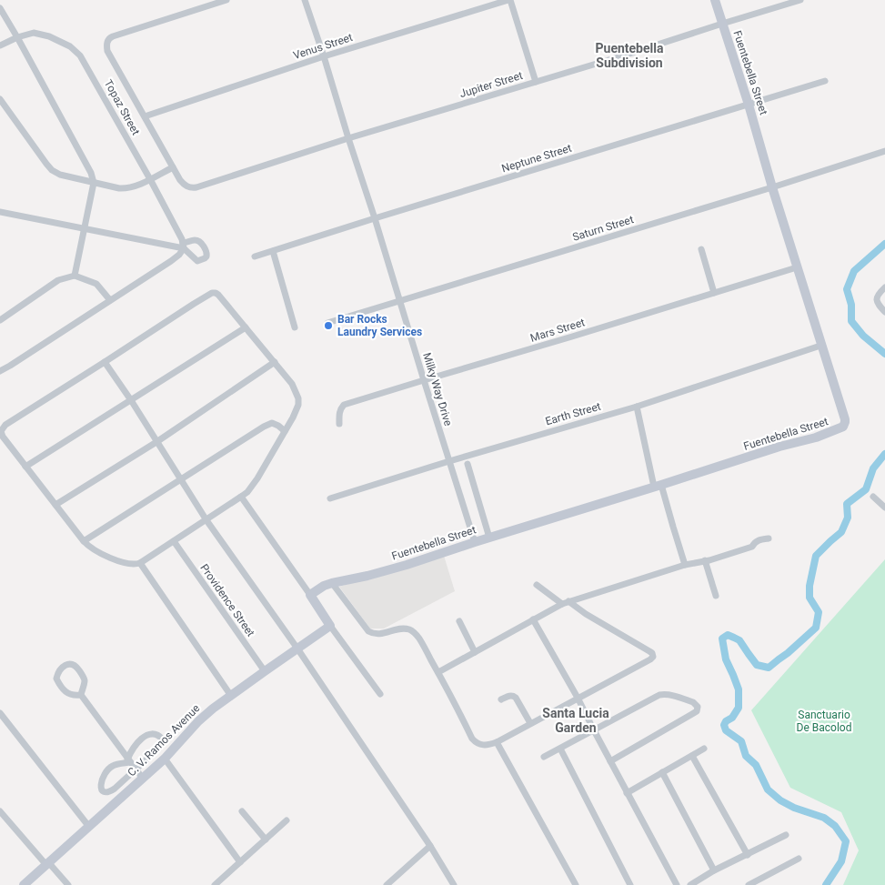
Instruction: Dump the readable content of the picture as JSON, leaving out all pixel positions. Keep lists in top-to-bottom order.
{
  "streets": {
    "street": [
      "Venus Street",
      "Fuentebella Street",
      "Jupiter Street",
      "Topaz Street",
      "Neptune Street",
      "Saturn Street",
      "Mars Street",
      "Milky Way Drive",
      "Earth Street",
      "Providence Street",
      "C. V. Ramos Avenue"
    ]
  },
  "crossings": [
    ["Venus Street", "Milky Way Drive"],
    ["Fuentebella Street", "Jupiter Street"],
    ["Fuentebella Street", "Neptune Street"],
    ["Fuentebella Street", "Saturn Street"],
    ["Fuentebella Street", "Mars Street"],
    ["Fuentebella Street", "Milky Way Drive"],
    ["Fuentebella Street", "Earth Street"],
    ["Jupiter Street", "Milky Way Drive"],
    ["Neptune Street", "Milky Way Drive"],
    ["Saturn Street", "Milky Way Drive"],
    ["Mars Street", "Milky Way Drive"],
    ["Milky Way Drive", "Earth Street"],
    ["Providence Street", "C. V. Ramos Avenue"]
  ],
  "districts": ["Puentebella Subdivision", "Santa Lucia Garden"],
  "parks": ["Sanctuario De Bacolod"],
  "places": ["Bar Rocks Laundry Services"]
}
